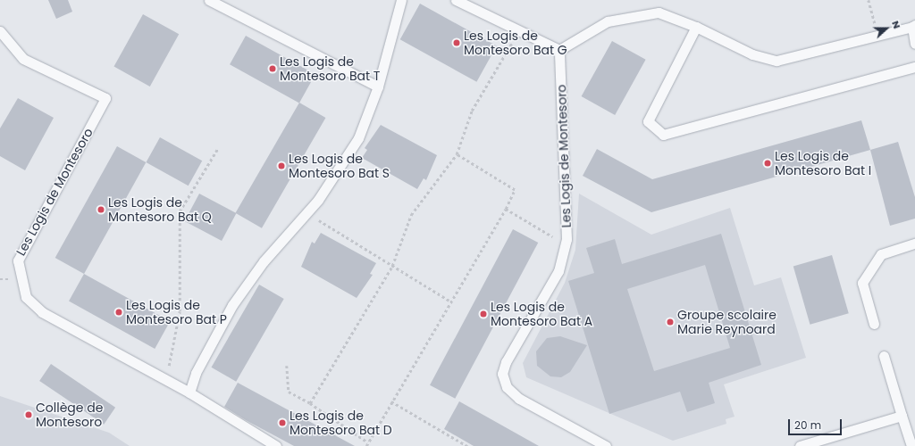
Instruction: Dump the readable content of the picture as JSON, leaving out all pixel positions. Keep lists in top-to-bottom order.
{
  "streets": {
    "lane": ["Les Logis de Montesoro"]
  },
  "places": [
    "Les Logis de Montesoro Bat G",
    "Les Logis de Montesoro Bat T",
    "Les Logis de Montesoro Bat I",
    "Les Logis de Montesoro Bat S",
    "Les Logis de Montesoro Bat Q",
    "Les Logis de Montesoro Bat P",
    "Les Logis de Montesoro Bat A",
    "Groupe scolaire Marie Reynoard",
    "Collège de Montesoro",
    "Les Logis de Montesoro Bat D"
  ],
  "scale_bar": "20 m",
  "north": "right"
}
